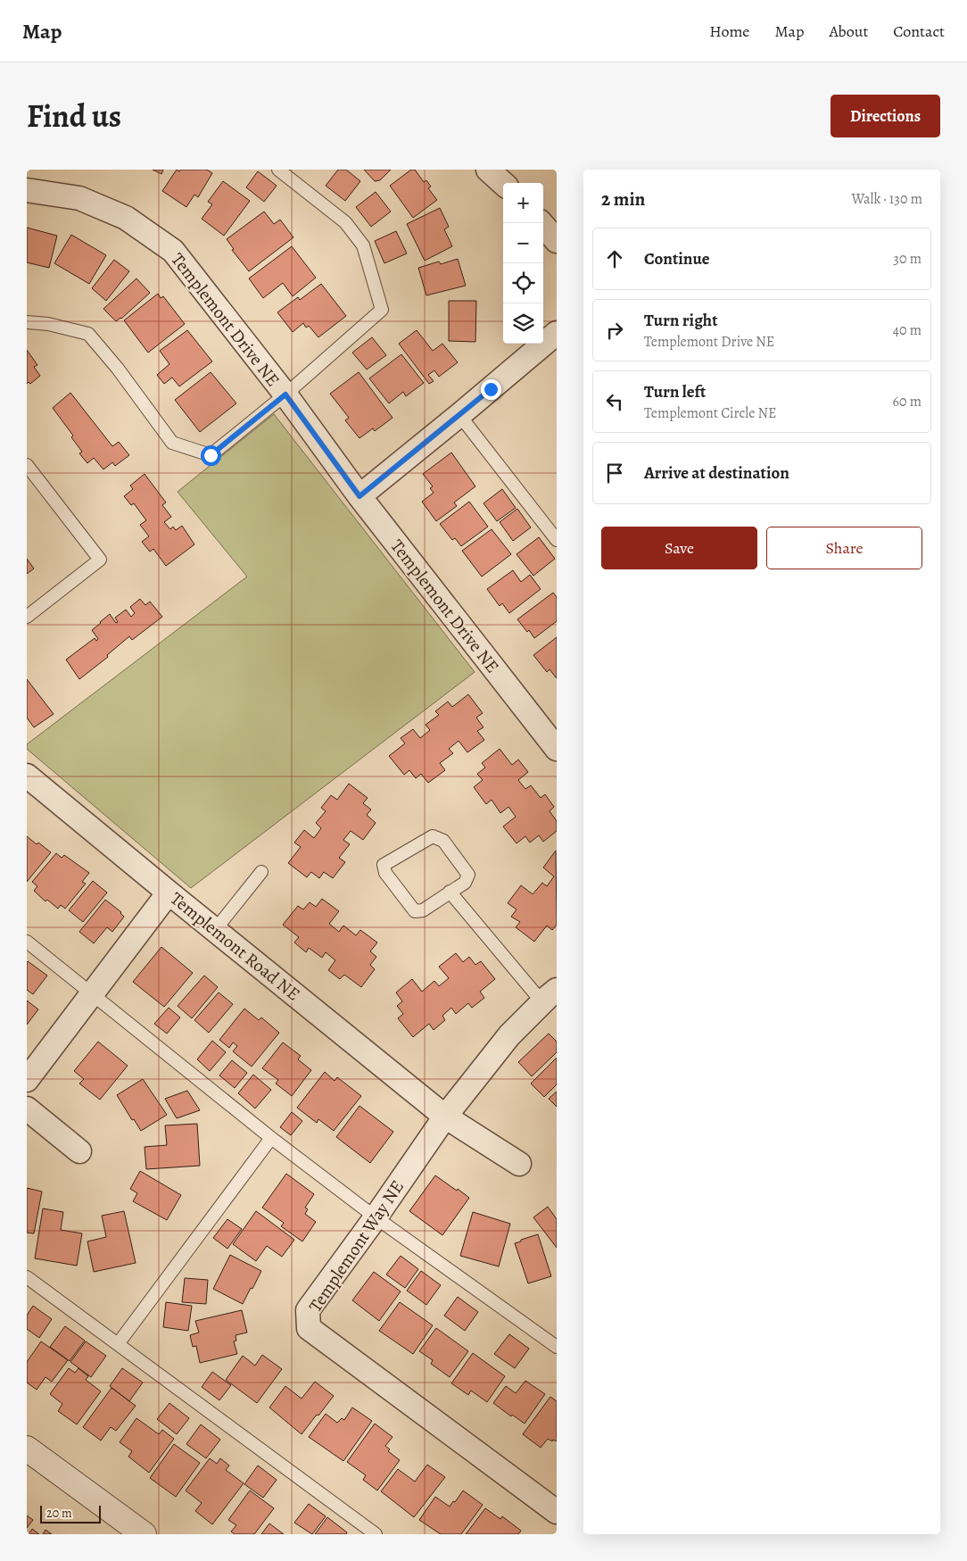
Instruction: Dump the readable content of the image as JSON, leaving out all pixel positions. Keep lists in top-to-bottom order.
{
  "streets": {
    "street": ["Templemont Drive NE", "Templemont Road NE", "Templemont Way NE"]
  },
  "crossings": [
    ["Templemont Road NE", "Templemont Way NE"]
  ],
  "scale_bar": "20 m",
  "page": {
    "header": "Map",
    "nav": [
      "Home",
      "Map",
      "About",
      "Contact"
    ],
    "title": "Find us",
    "buttons": [
      "Directions",
      ["Save", "Share"]
    ],
    "heading": ["2 min", "Walk · 130 m"],
    "map_buttons": ["+", "−"],
    "list": [
      ["Continue", "30 m"],
      ["Turn right", "Templemont Drive NE", "40 m"],
      ["Turn left", "Templemont Circle NE", "60 m"],
      "Arrive at destination"
    ],
    "scale": "20 m"
  }
}
